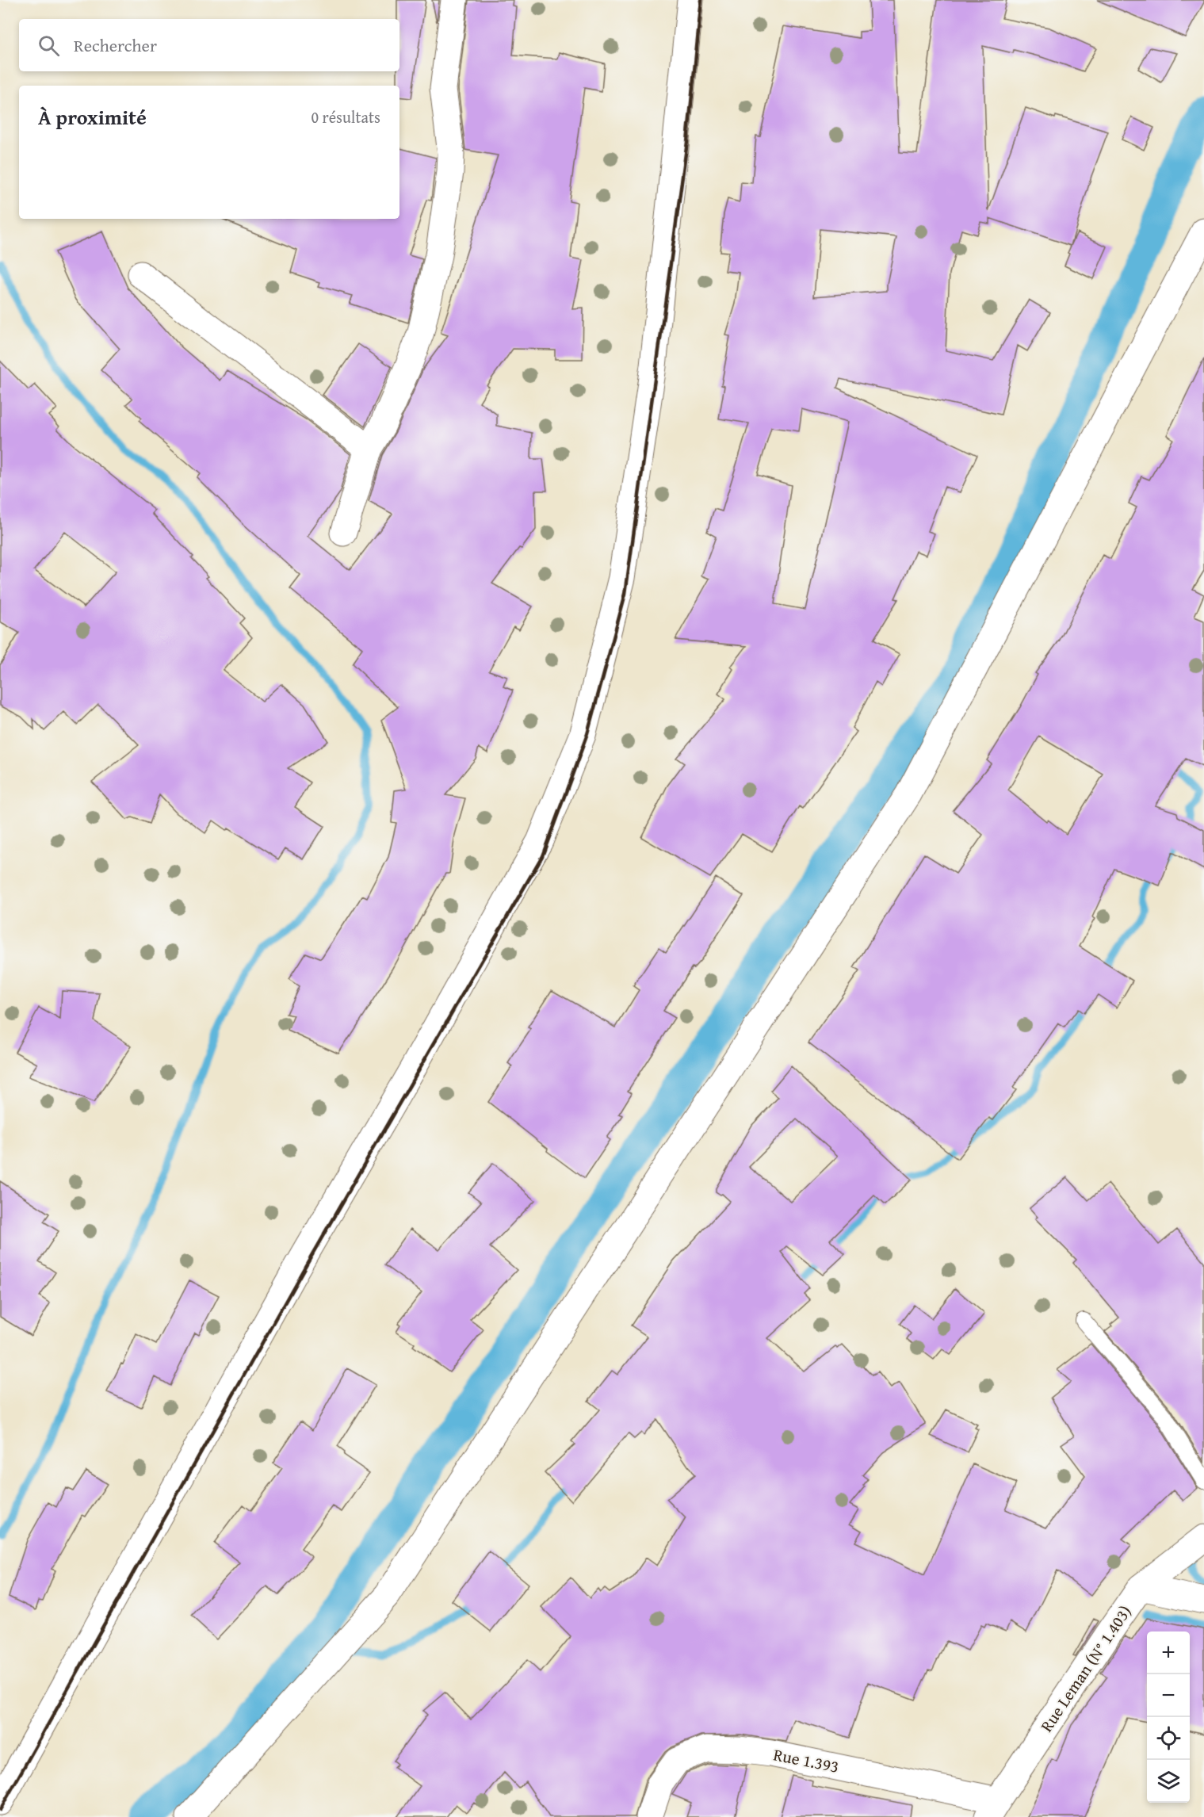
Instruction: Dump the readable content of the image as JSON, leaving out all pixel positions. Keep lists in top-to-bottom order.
{
  "streets": {
    "street": ["Rue Leman (N° 1.403)", "Rue 1.393"]
  },
  "crossings": [
    ["Rue Leman (N° 1.403)", "Rue 1.393"]
  ],
  "page": {
    "search": "Rechercher",
    "heading": ["À proximité", "0 résultats"],
    "map_buttons": ["+", "−"]
  }
}
